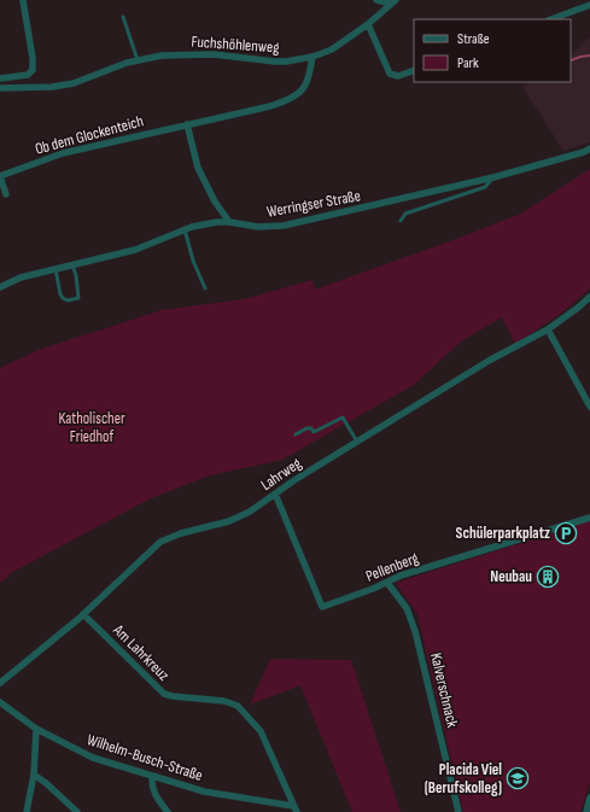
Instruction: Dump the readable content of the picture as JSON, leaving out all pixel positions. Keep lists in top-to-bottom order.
{
  "streets": {
    "street": [
      "Fuchshöhlenweg",
      "Ob dem Glockenteich",
      "Werringser Straße",
      "Lahrweg",
      "Pellenberg",
      "Am Lahrkreuz",
      "Kalverschnack",
      "Wilhelm-Busch-Straße"
    ]
  },
  "crossings": [
    ["Fuchshöhlenweg", "Ob dem Glockenteich"],
    ["Lahrweg", "Pellenberg"],
    ["Lahrweg", "Am Lahrkreuz"],
    ["Pellenberg", "Kalverschnack"],
    ["Am Lahrkreuz", "Wilhelm-Busch-Straße"]
  ],
  "parks": ["Katholischer Friedhof"],
  "places": {
    "parking": ["Schülerparkplatz"],
    "building": ["Neubau"],
    "school or university": ["Placida Viel (Berufskolleg)"]
  },
  "legend": ["Straße", "Park"]
}
